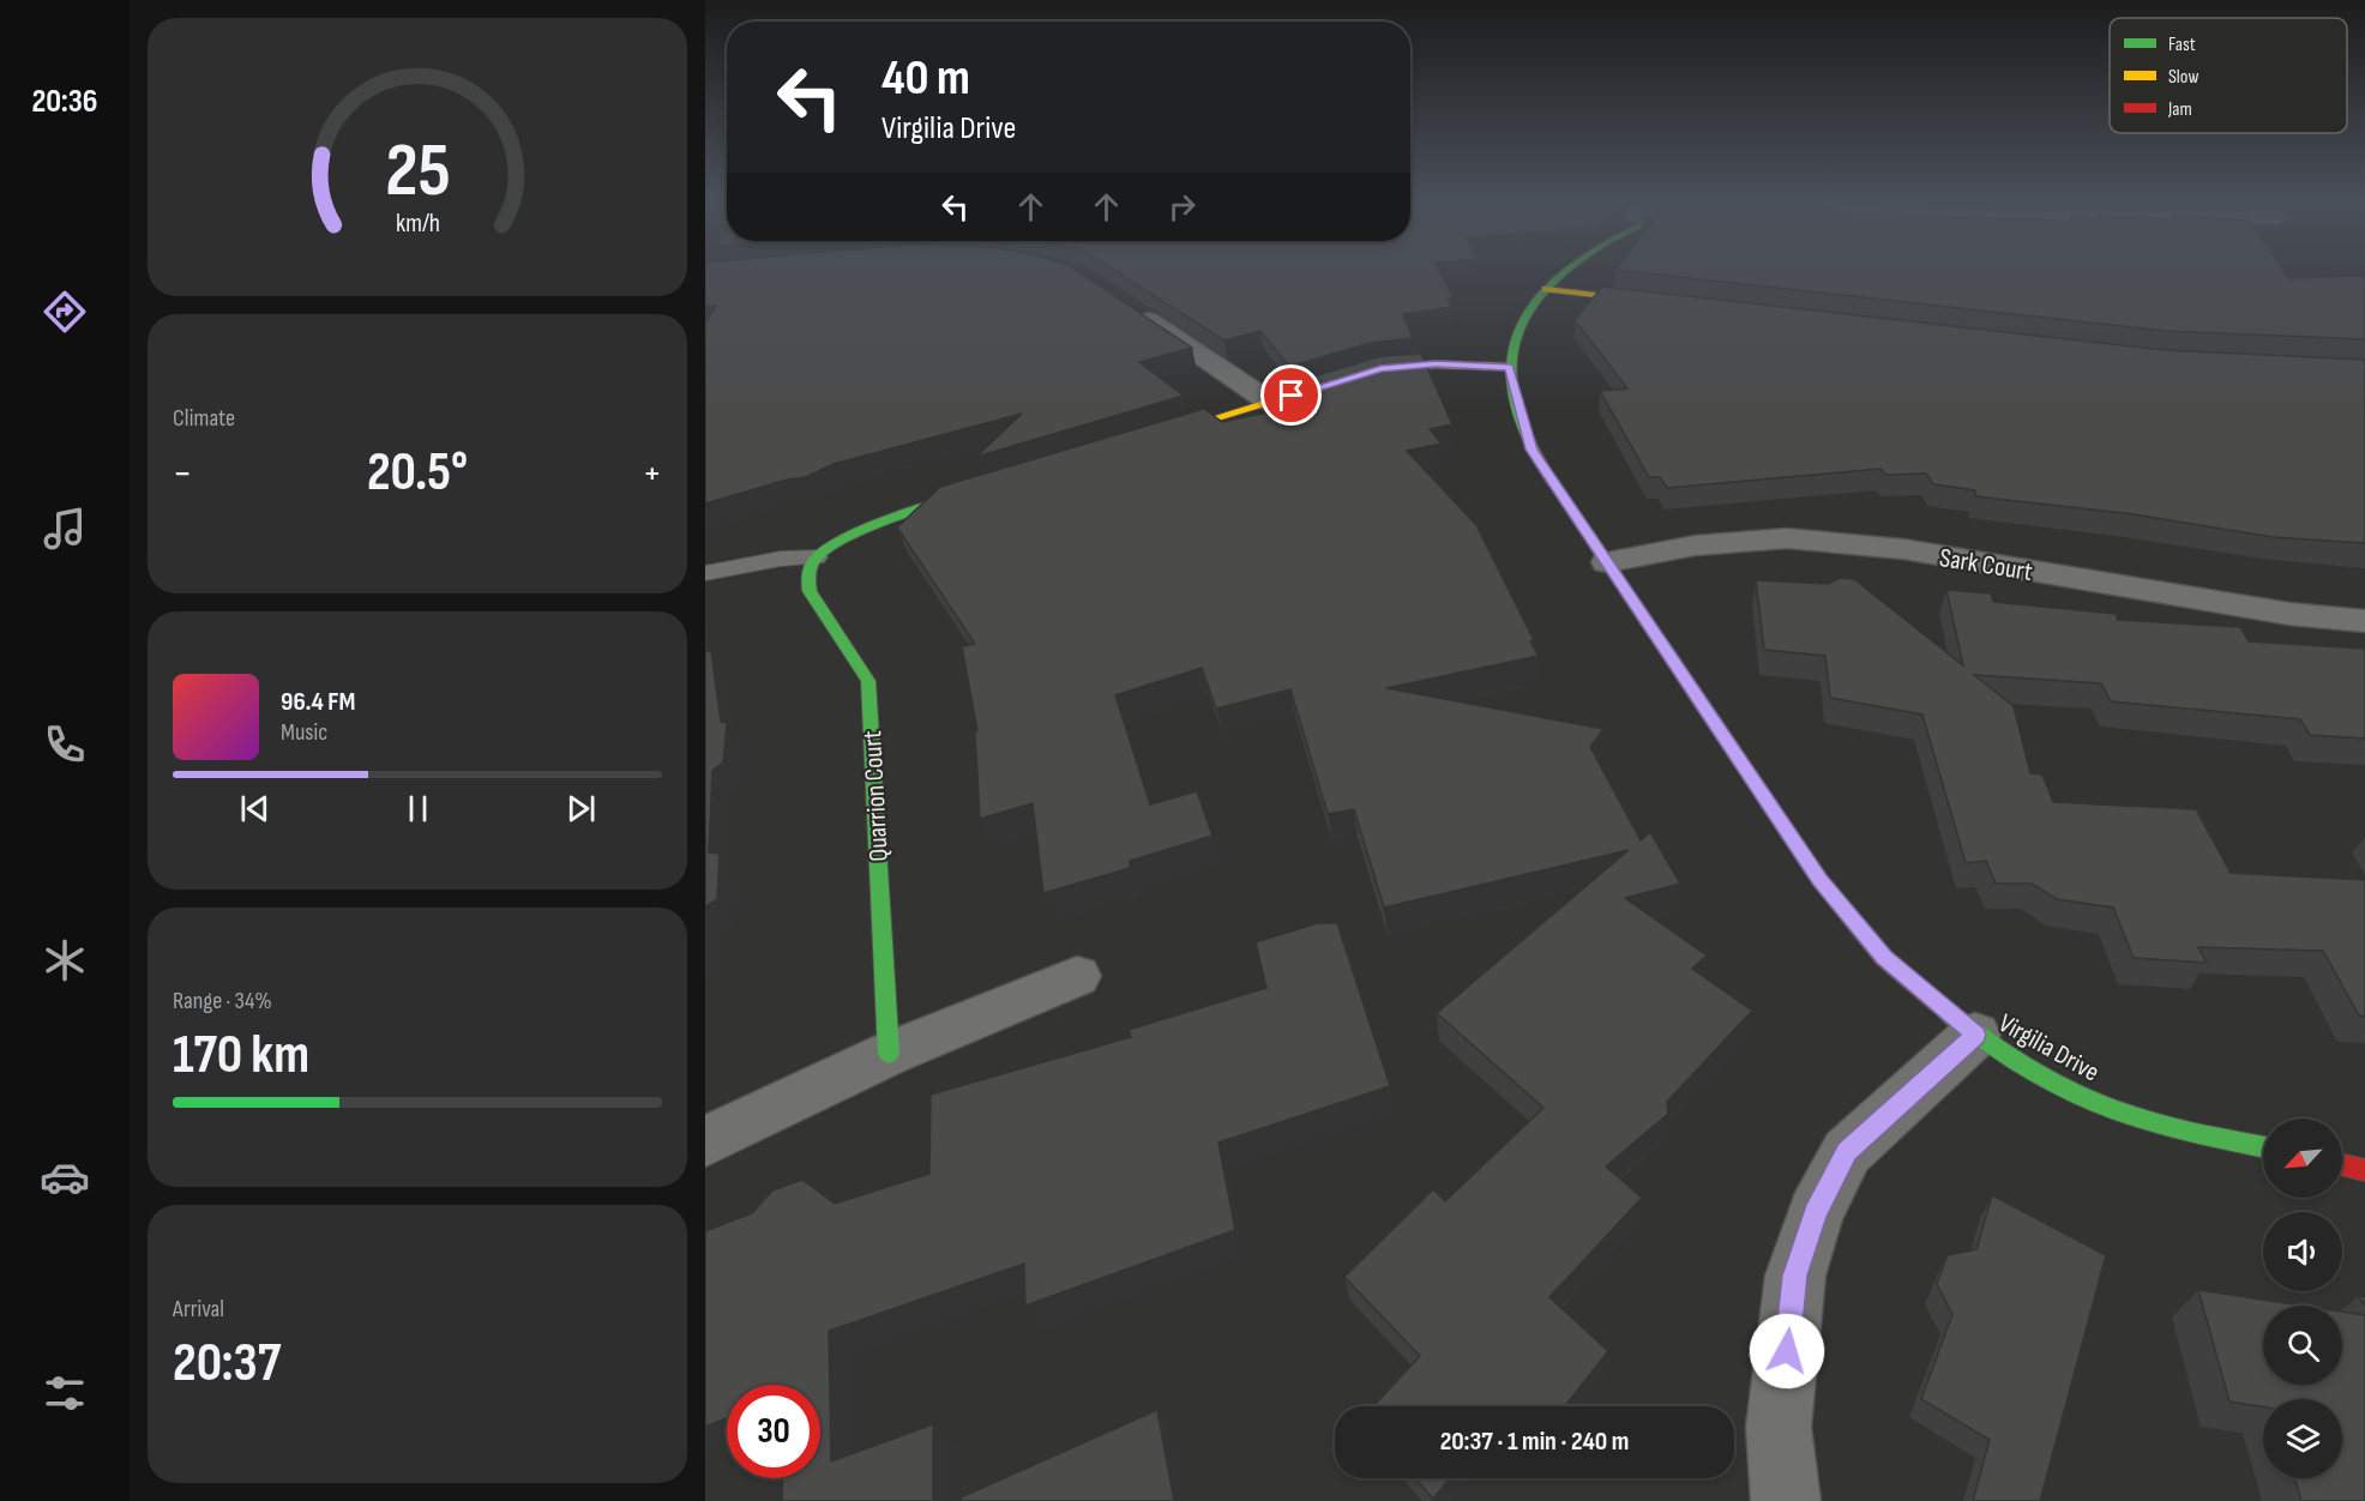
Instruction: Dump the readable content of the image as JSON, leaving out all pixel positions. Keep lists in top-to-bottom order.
{
  "streets": {
    "street": ["Sark Court", "Quarrion Court", "Virgilia Drive"]
  },
  "crossings": [
    ["Sark Court", "Virgilia Drive"]
  ],
  "legend": ["Fast", "Slow", "Jam"],
  "north": "bottom left",
  "page": {
    "tabs": "20:36",
    "turn": ["40 m", "Virgilia Drive"],
    "tile": [
      "Climate",
      ["Range · 34%", "170 km"],
      ["Arrival", "20:37"]
    ],
    "heat": ["−", "20.5°", "+"],
    "song": ["96.4 FM", "Music"],
    "limit": "30",
    "trip": "20:37 · 1 min · 240 m",
    "gauge": ["25", "km/h"]
  }
}
